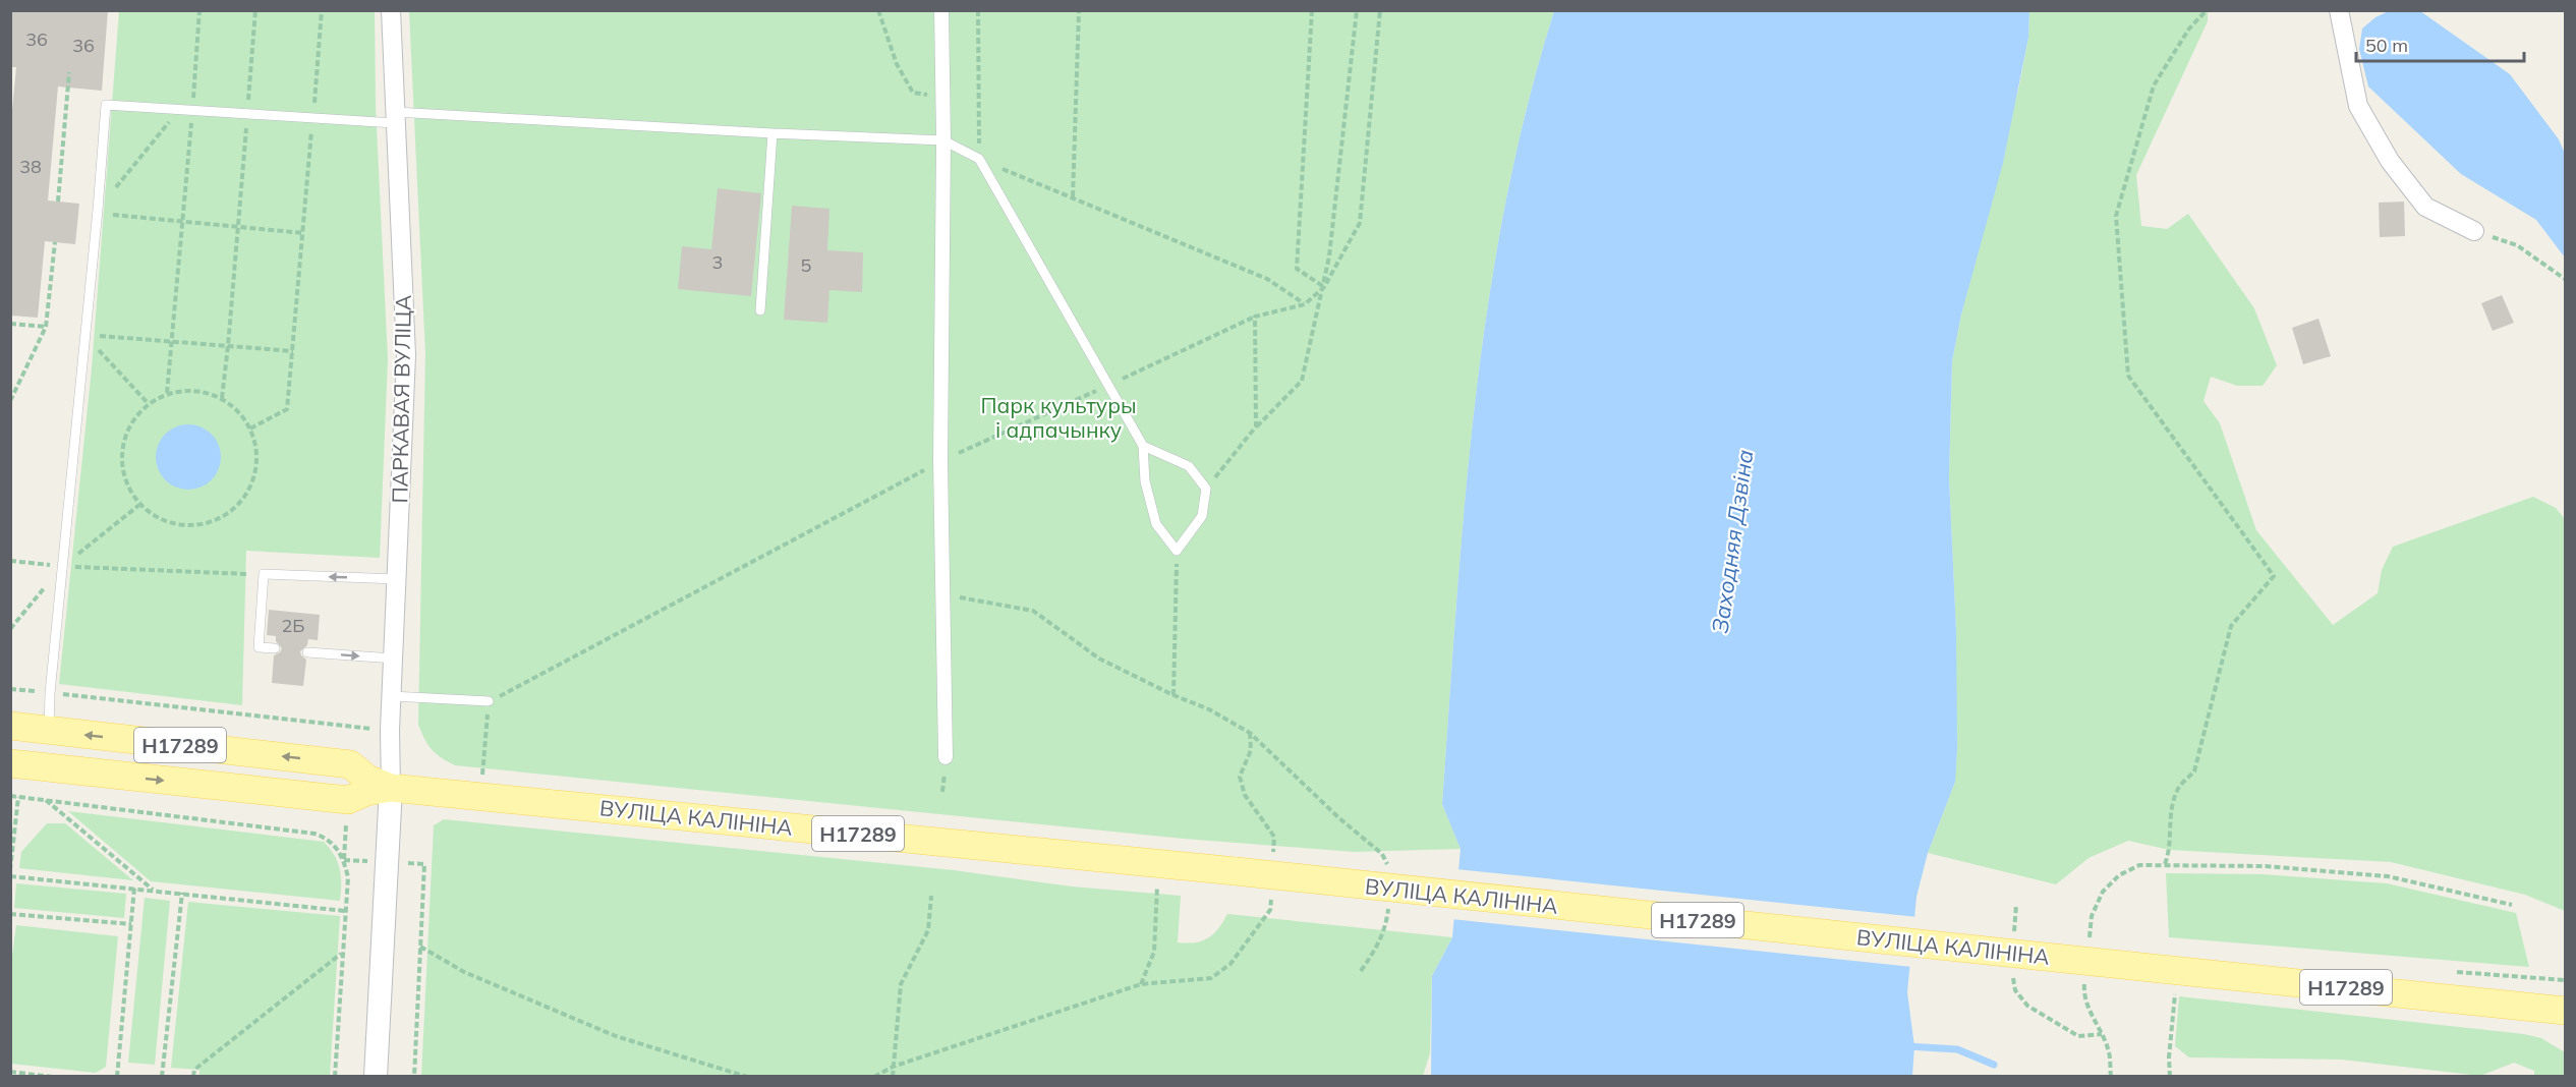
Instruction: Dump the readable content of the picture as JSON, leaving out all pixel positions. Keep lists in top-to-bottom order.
{
  "streets": {
    "main road": ["Н17289", "ВУЛІЦА КАЛІНІНА"],
    "street": ["ПАРКАВАЯ ВУЛІЦА"]
  },
  "crossings": [
    ["ПАРКАВАЯ ВУЛІЦА", "ВУЛІЦА КАЛІНІНА"]
  ],
  "water": ["Заходняя Дзвіна"],
  "parks": ["Парк культуры і адпачынку"],
  "house_numbers": [
    "36",
    "36",
    "38",
    "3",
    "5",
    "2Б"
  ],
  "scale_bar": "50 m"
}
